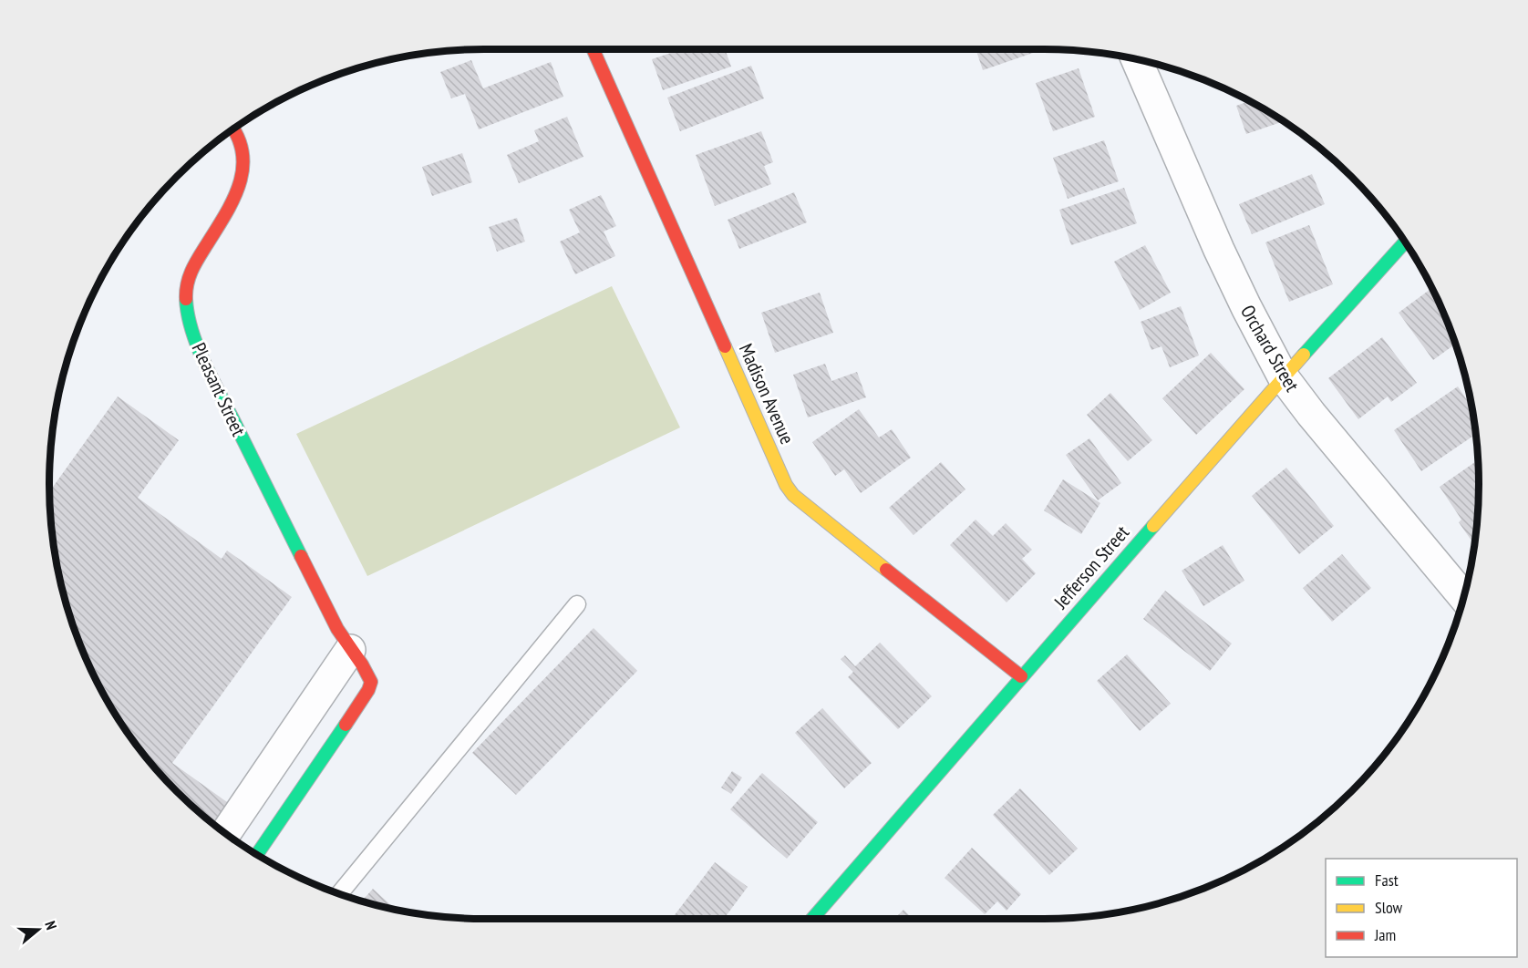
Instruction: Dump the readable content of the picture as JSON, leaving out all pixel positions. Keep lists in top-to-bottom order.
{
  "streets": {
    "street": [
      "Orchard Street",
      "Pleasant Street",
      "Madison Avenue",
      "Jefferson Street"
    ]
  },
  "crossings": [
    ["Orchard Street", "Jefferson Street"],
    ["Madison Avenue", "Jefferson Street"]
  ],
  "legend": ["Fast", "Slow", "Jam"],
  "north": "right"
}
